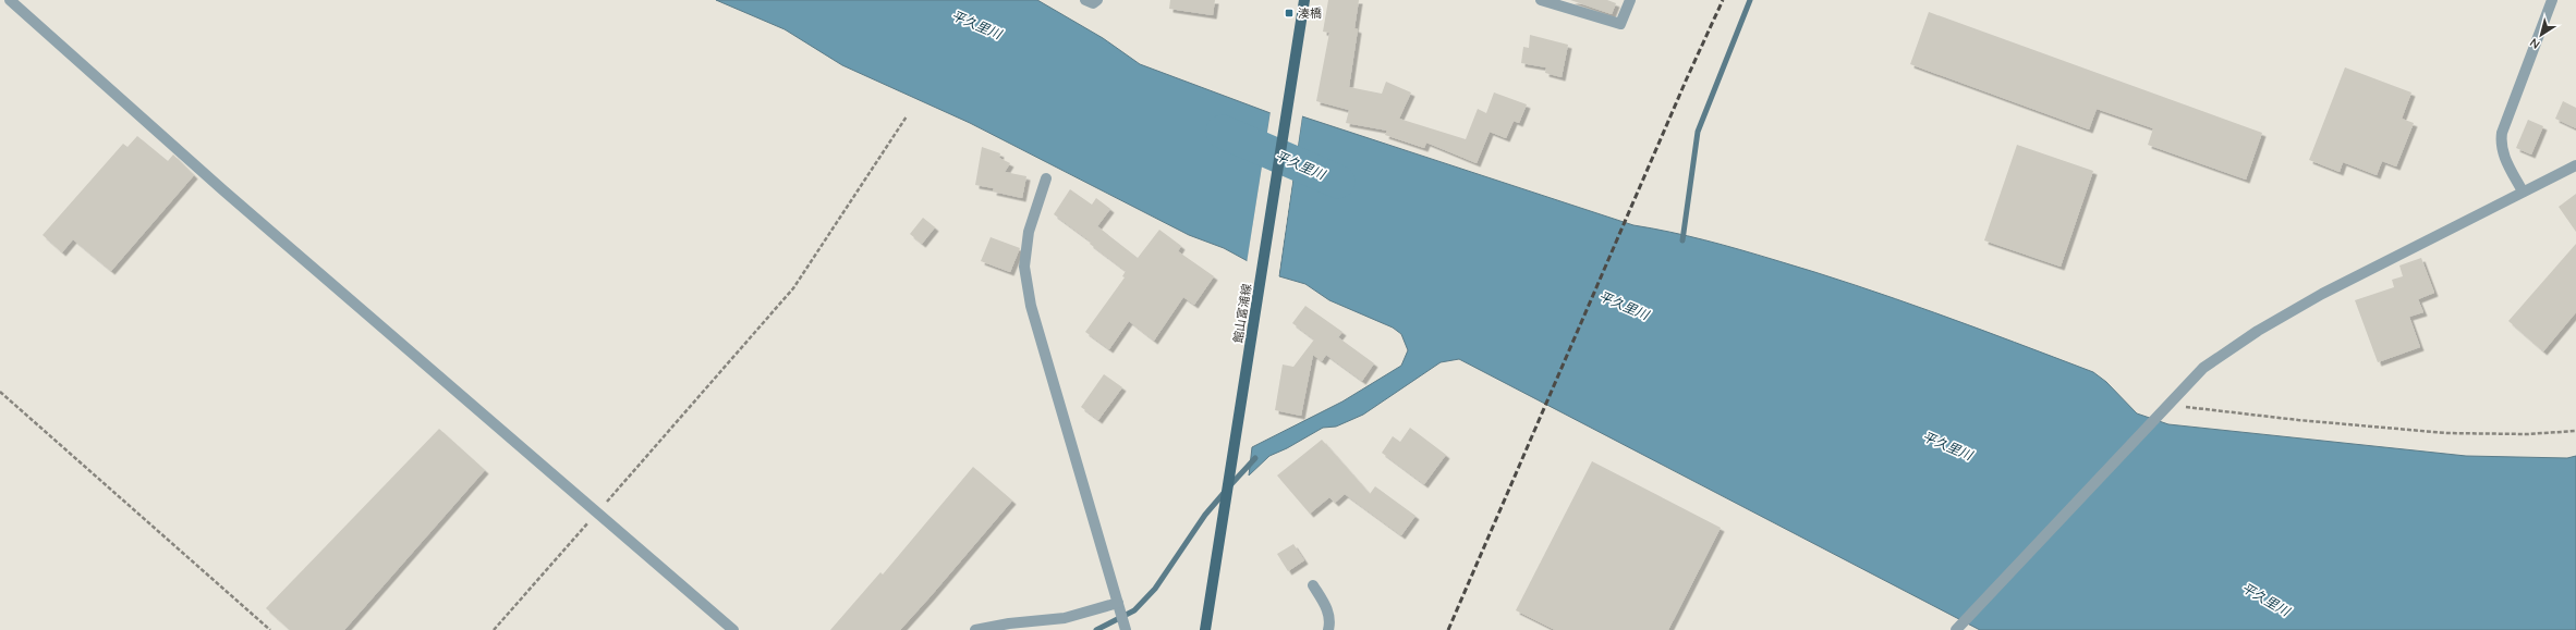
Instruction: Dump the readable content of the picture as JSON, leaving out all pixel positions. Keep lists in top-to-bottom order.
{
  "streets": {
    "main road": ["館山富浦線"]
  },
  "water": ["平久里川"],
  "places": {
    "transit": ["湊橋"]
  },
  "north": "bottom left"
}
